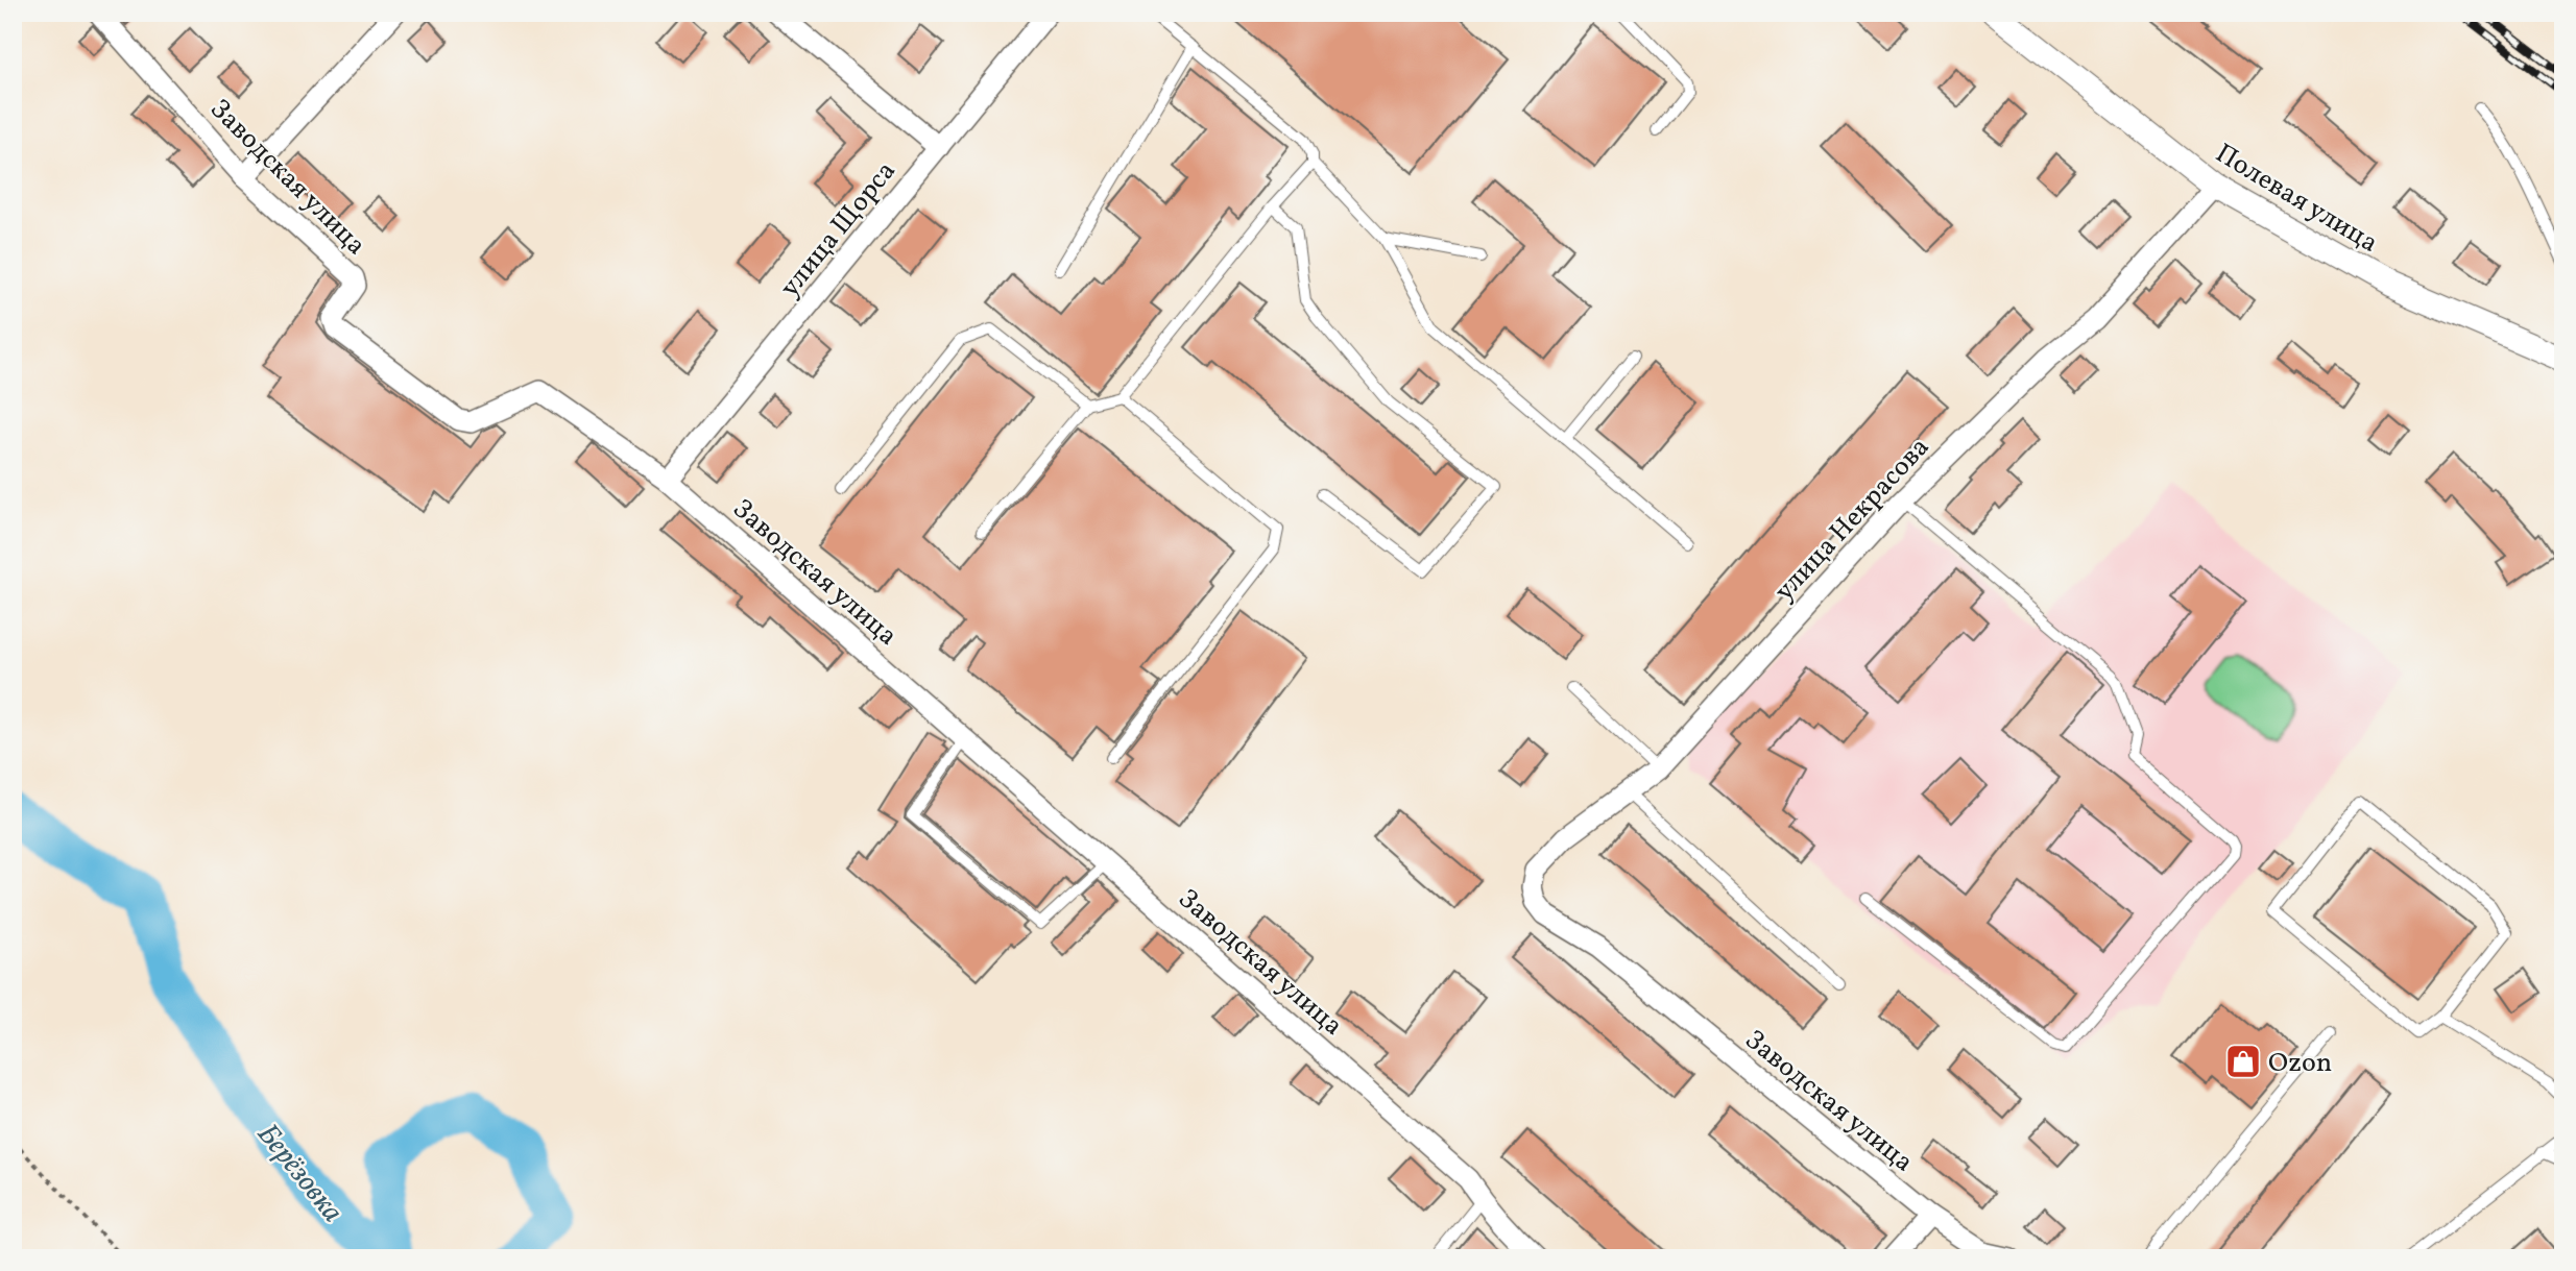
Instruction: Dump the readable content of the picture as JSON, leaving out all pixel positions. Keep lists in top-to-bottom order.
{
  "streets": {
    "street": [
      "Заводская улица",
      "Полевая улица",
      "улица Щорса",
      "улица Некрасова"
    ]
  },
  "crossings": [
    ["Заводская улица", "улица Щорса"],
    ["Заводская улица", "улица Некрасова"],
    ["Полевая улица", "улица Некрасова"]
  ],
  "water": ["Берёзовка"],
  "places": {
    "shop": ["Ozon"]
  }
}
